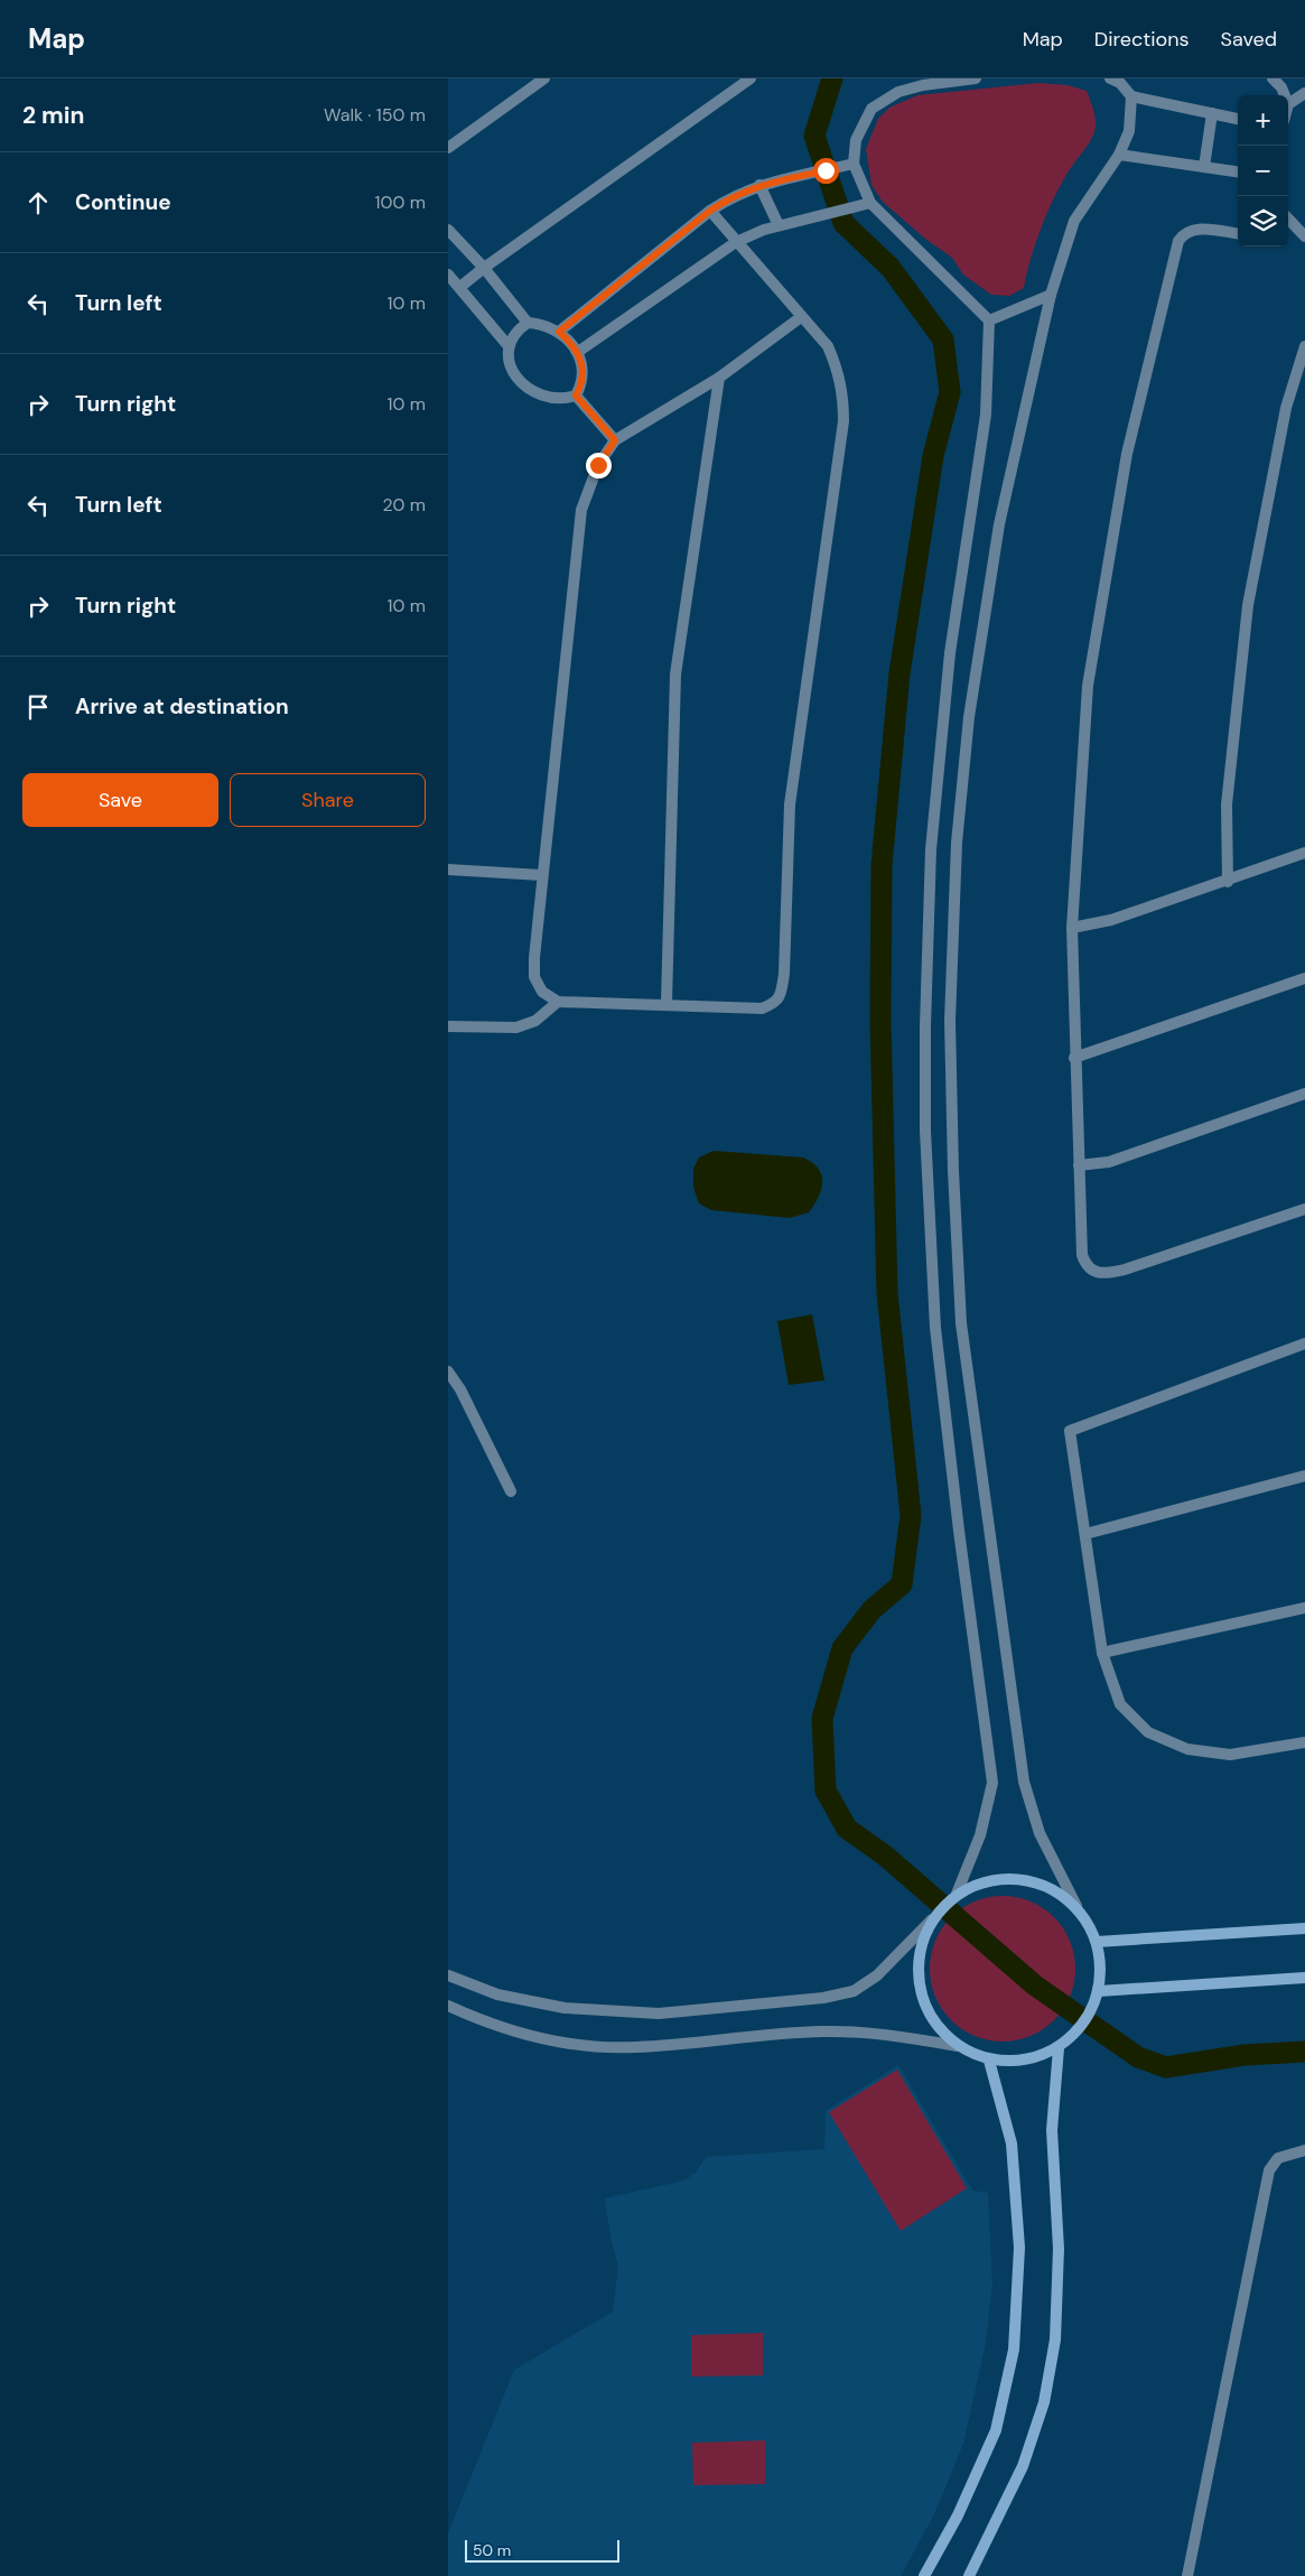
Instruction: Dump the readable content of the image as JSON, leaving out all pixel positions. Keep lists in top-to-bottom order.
{
  "scale_bar": "50 m",
  "page": {
    "header": "Map",
    "nav": ["Map", "Directions", "Saved"],
    "heading": ["2 min", "Walk · 150 m"],
    "map_buttons": ["+", "−"],
    "list": [
      ["Continue", "100 m"],
      ["Turn left", "10 m"],
      ["Turn right", "10 m"],
      ["Turn left", "20 m"],
      ["Turn right", "10 m"],
      "Arrive at destination"
    ],
    "buttons": ["Save", "Share"],
    "scale": "50 m"
  }
}
